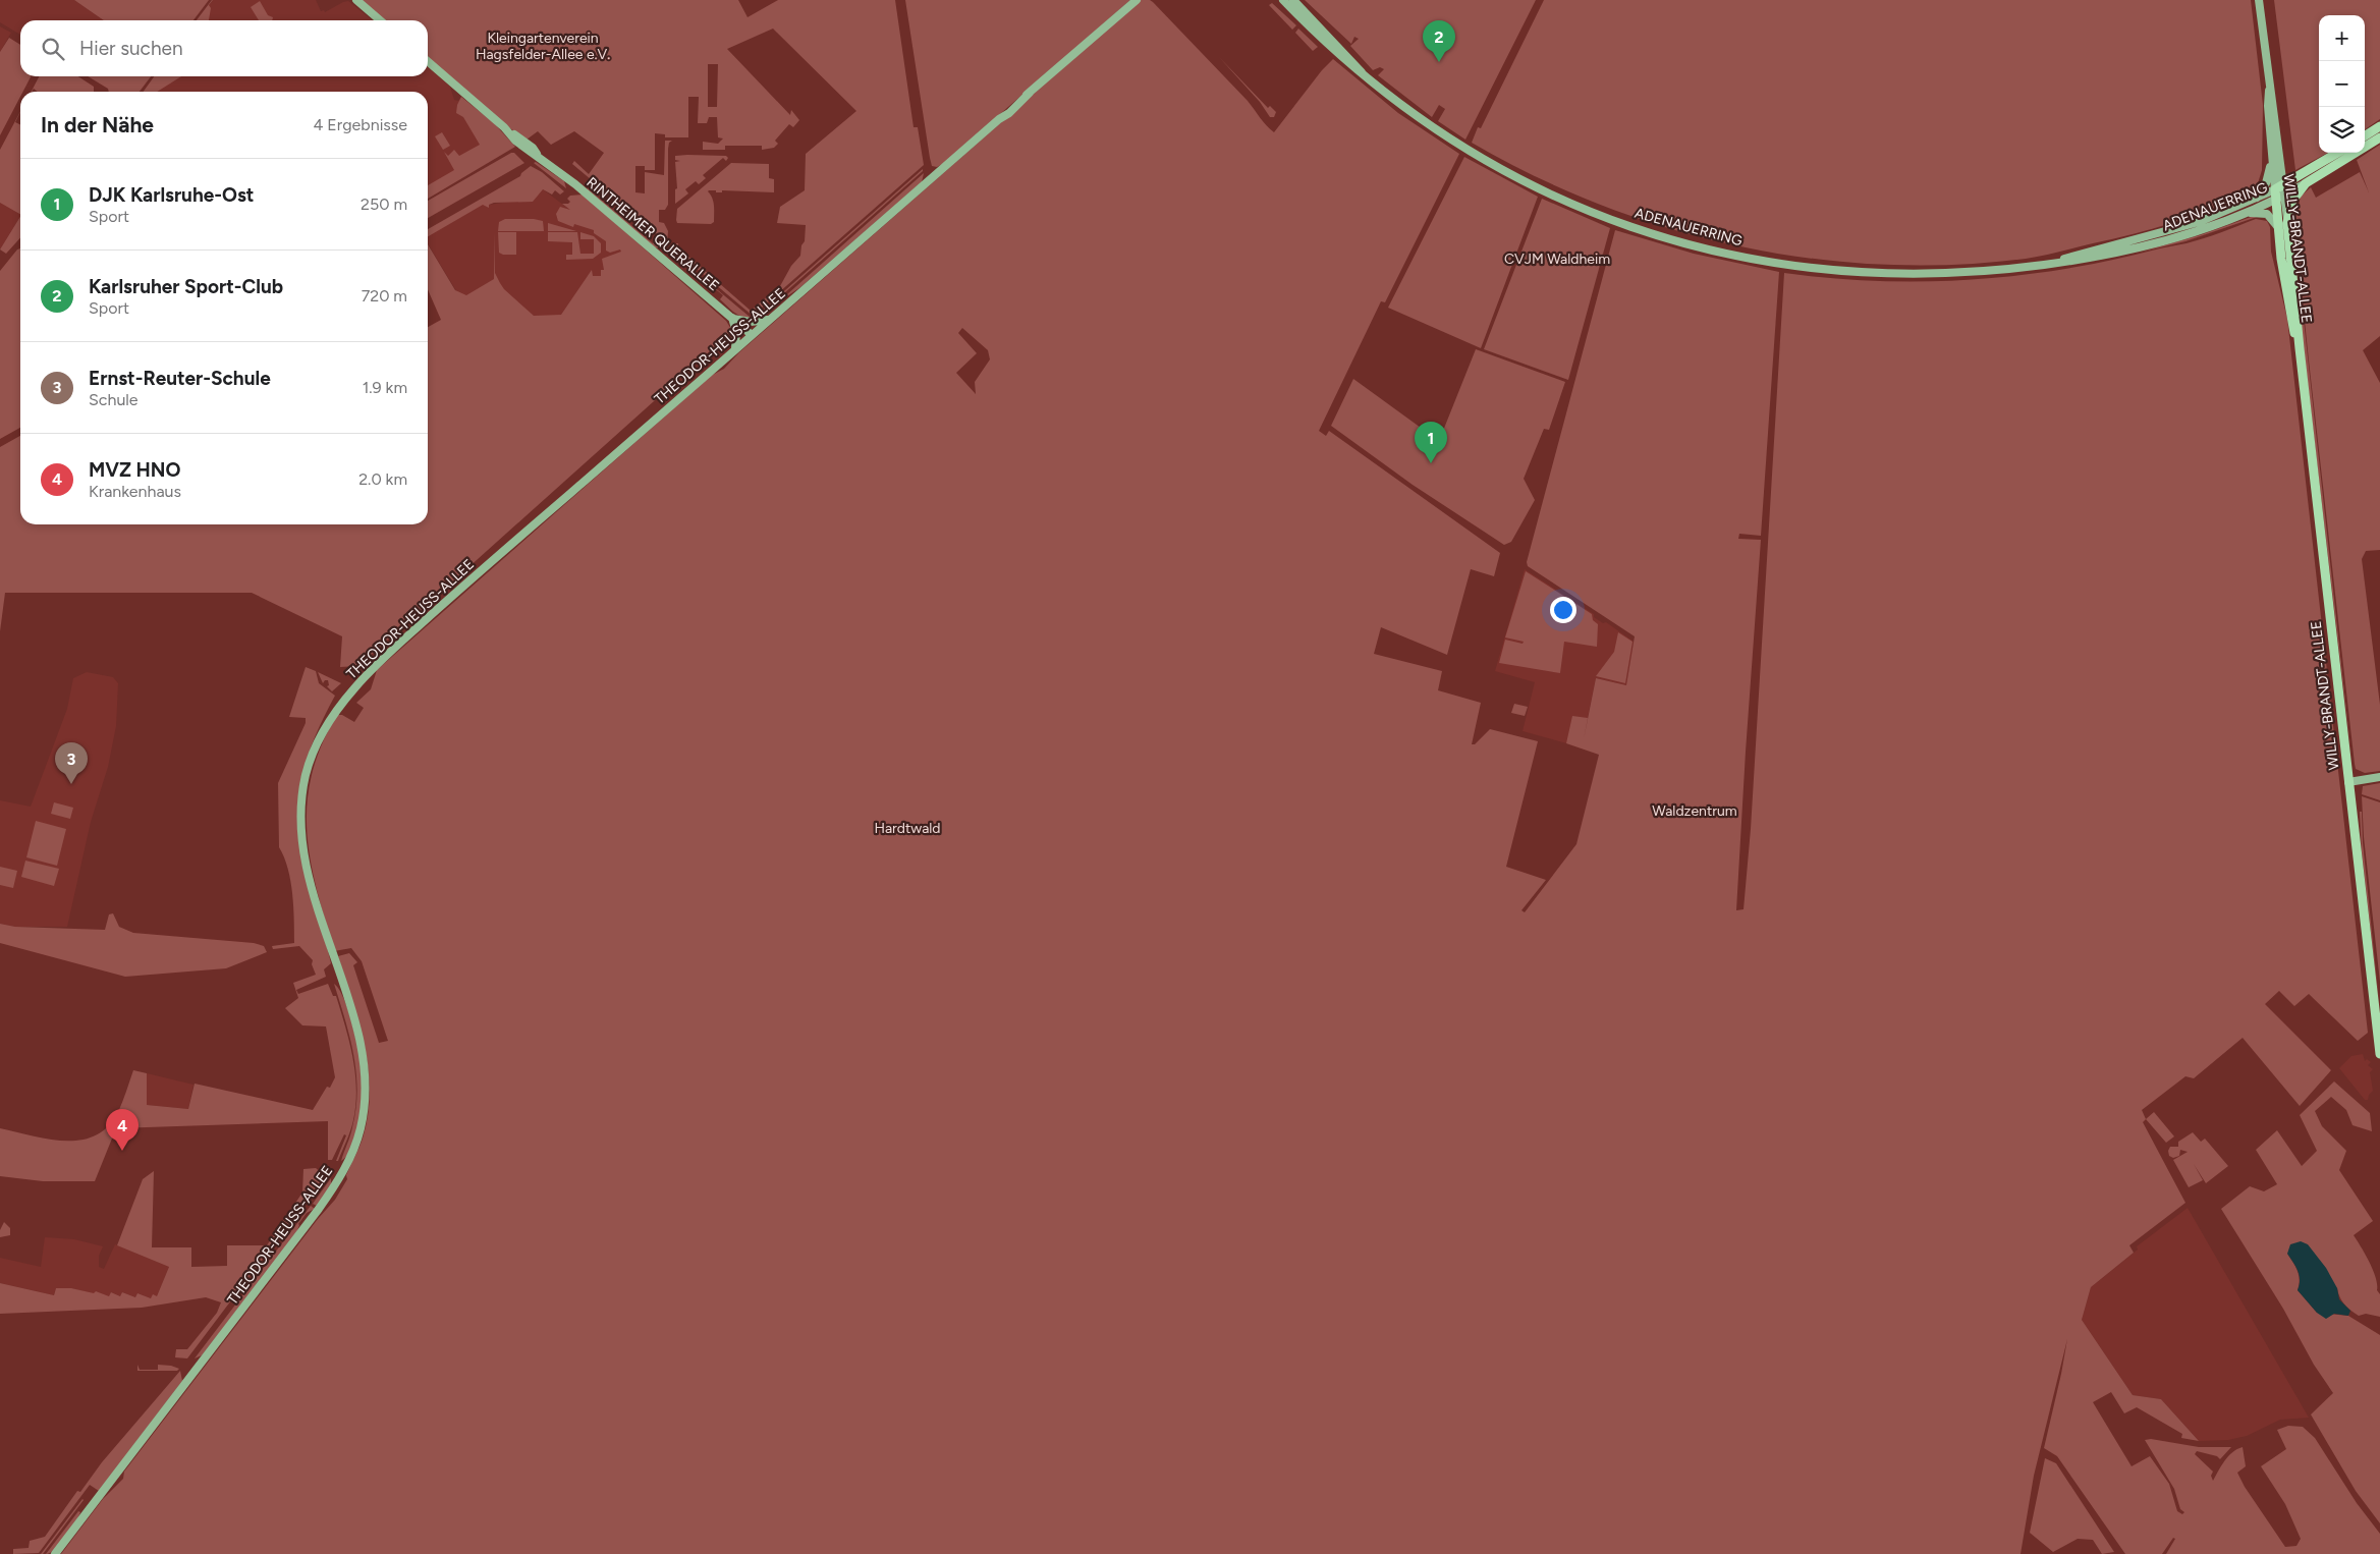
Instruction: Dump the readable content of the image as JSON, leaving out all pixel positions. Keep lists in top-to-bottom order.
{
  "streets": {
    "main road": [
      "ADENAUERRING",
      "RINTHEIMER QUERALLEE",
      "WILLY-BRANDT-ALLEE",
      "THEODOR-HEUSS-ALLEE"
    ]
  },
  "crossings": [
    ["ADENAUERRING", "WILLY-BRANDT-ALLEE"],
    ["RINTHEIMER QUERALLEE", "THEODOR-HEUSS-ALLEE"]
  ],
  "parks": [
    "Kleingartenverein Hagsfelder-Allee e.V.",
    "CVJM Waldheim",
    "Waldzentrum",
    "Hardtwald"
  ],
  "page": {
    "map_buttons": ["+", "−"],
    "pins": [
      "2",
      "1",
      "3",
      "4"
    ],
    "search": "Hier suchen",
    "heading": ["In der Nähe", "4 Ergebnisse"],
    "list": [
      {
        "mark": "1",
        "name": "DJK Karlsruhe-Ost",
        "note": "Sport",
        "value": "250 m"
      },
      {
        "mark": "2",
        "name": "Karlsruher Sport-Club",
        "note": "Sport",
        "value": "720 m"
      },
      {
        "mark": "3",
        "name": "Ernst-Reuter-Schule",
        "note": "Schule",
        "value": "1.9 km"
      },
      {
        "mark": "4",
        "name": "MVZ HNO",
        "note": "Krankenhaus",
        "value": "2.0 km"
      }
    ]
  }
}
